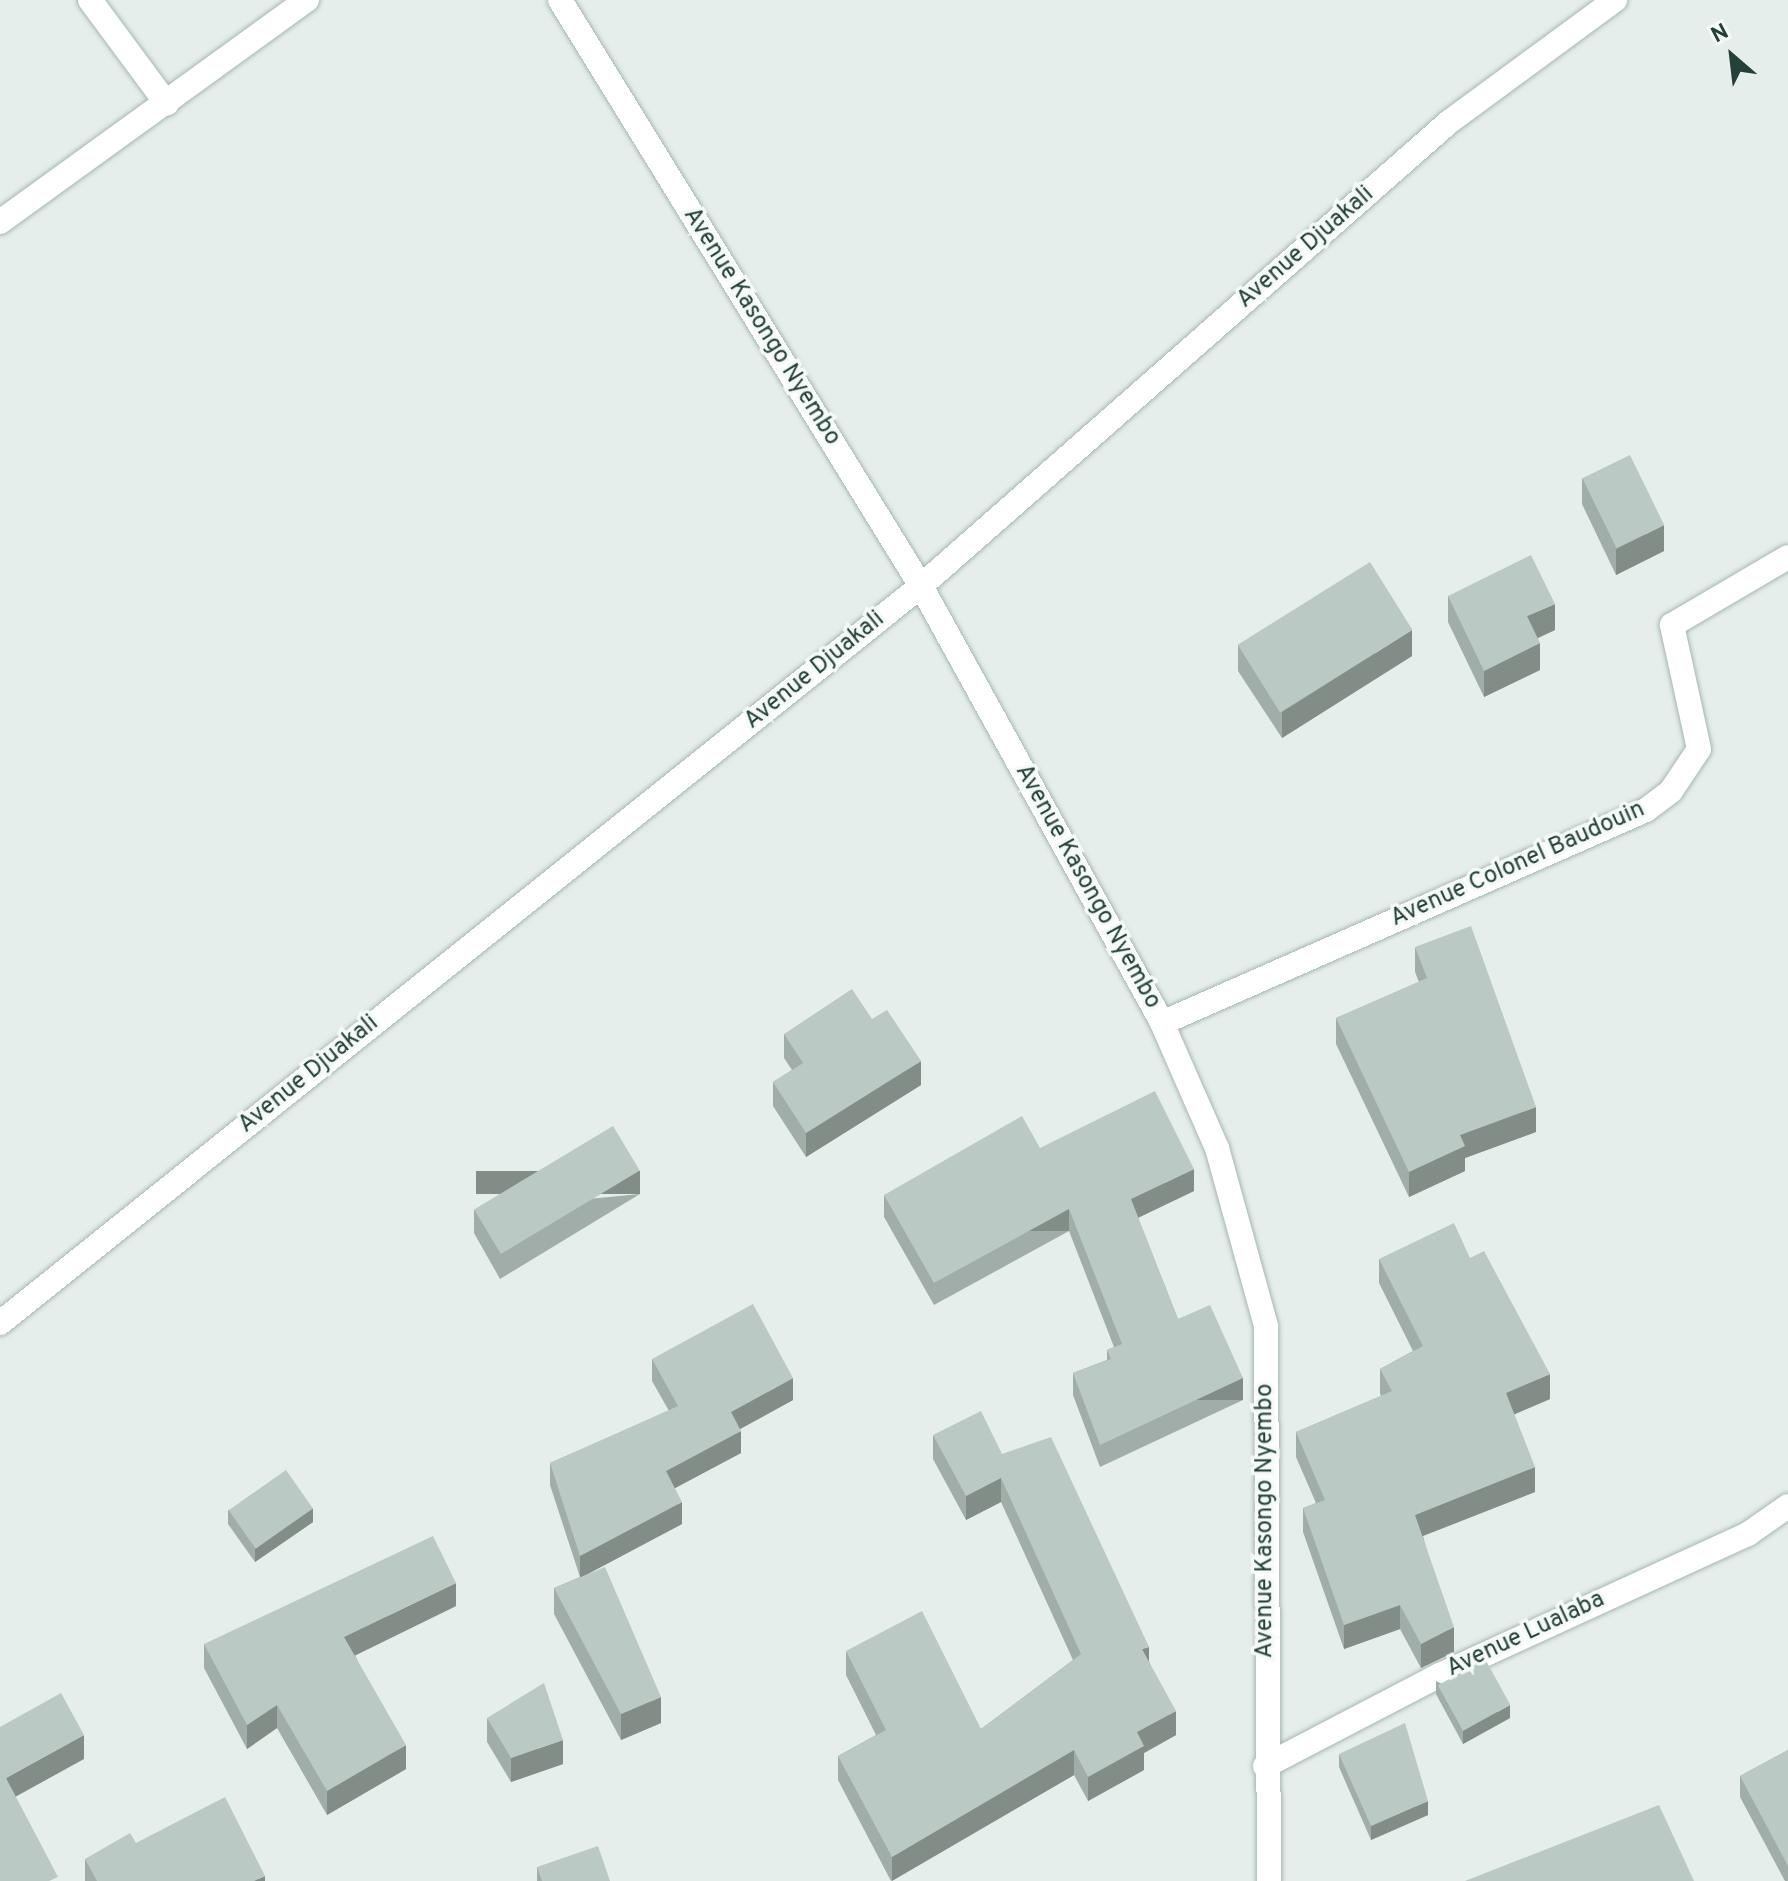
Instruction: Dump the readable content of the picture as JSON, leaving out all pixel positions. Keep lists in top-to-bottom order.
{
  "streets": {
    "street": [
      "Avenue Djuakali",
      "Avenue Kasongo Nyembo",
      "Avenue Colonel Baudouin",
      "Avenue Lualaba"
    ]
  },
  "crossings": [
    ["Avenue Djuakali", "Avenue Kasongo Nyembo"],
    ["Avenue Kasongo Nyembo", "Avenue Colonel Baudouin"],
    ["Avenue Kasongo Nyembo", "Avenue Lualaba"]
  ],
  "north": "top left"
}
